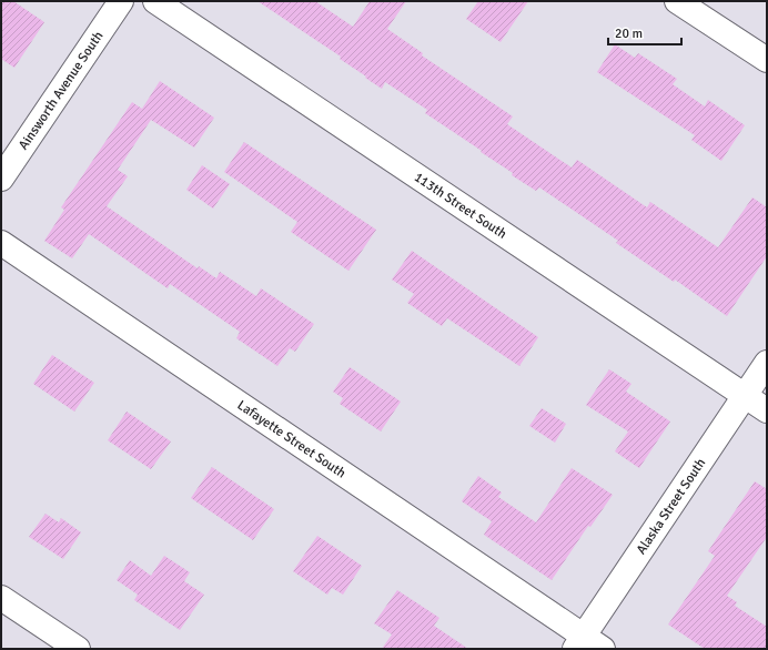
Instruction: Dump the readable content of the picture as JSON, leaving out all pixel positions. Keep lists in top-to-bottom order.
{
  "streets": {
    "street": [
      "Ainsworth Avenue South",
      "113th Street South",
      "Lafayette Street South",
      "Alaska Street South"
    ]
  },
  "crossings": [
    ["113th Street South", "Alaska Street South"],
    ["Lafayette Street South", "Alaska Street South"]
  ],
  "scale_bar": "20 m"
}
